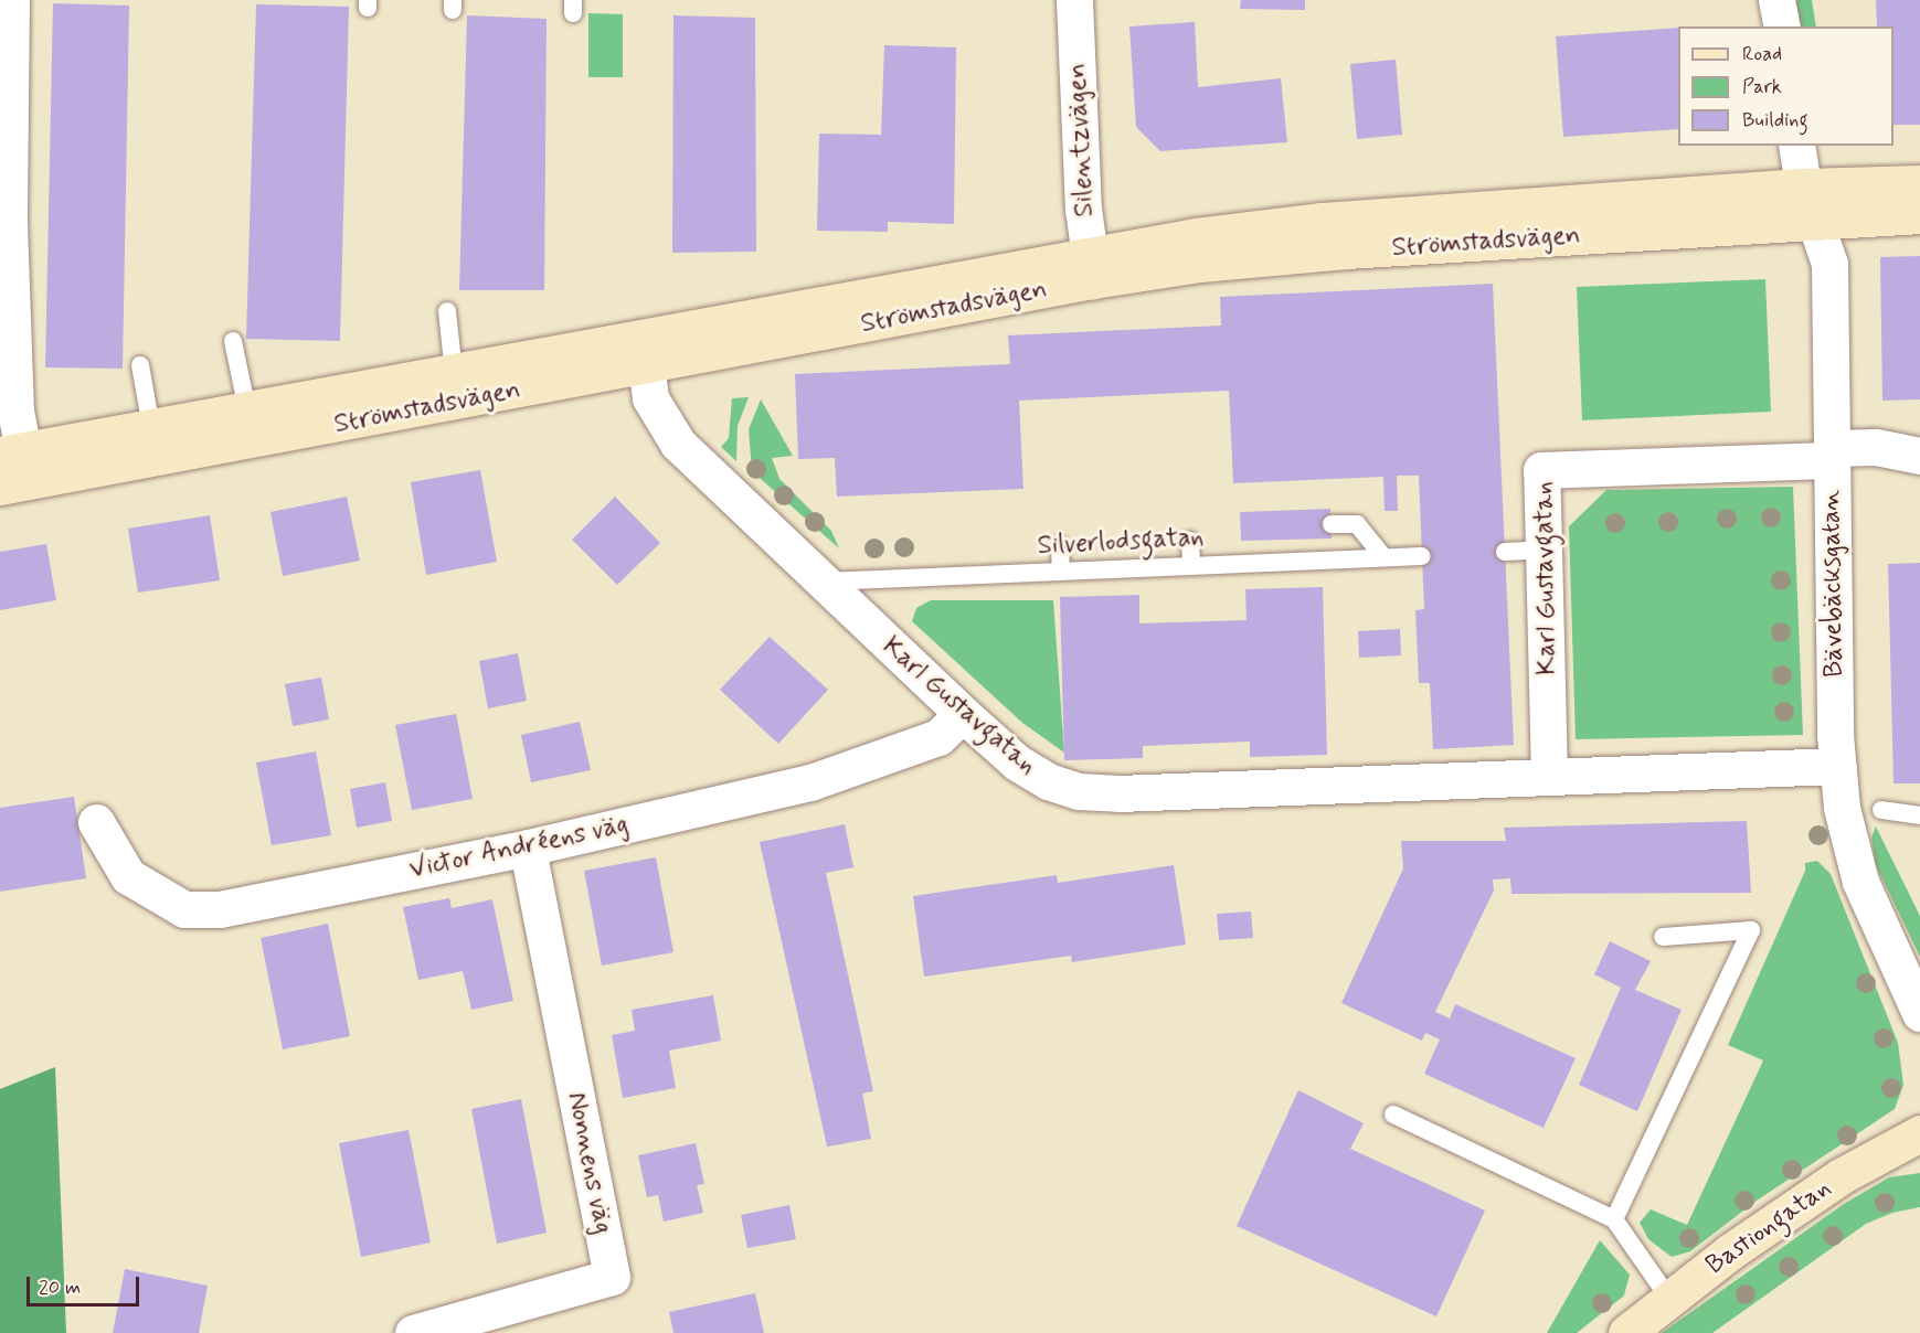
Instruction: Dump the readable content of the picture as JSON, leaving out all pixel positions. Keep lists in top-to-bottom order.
{
  "streets": {
    "main road": ["Strömstadsvägen", "Bastiongatan"],
    "street": [
      "Silentzvägen",
      "Karl Gustavgatan",
      "Bävebäcksgatan",
      "Victor Andréens väg",
      "Nonnens väg"
    ],
    "lane": ["Silverlodsgatan"]
  },
  "crossings": [
    ["Silentzvägen", "Strömstadsvägen"],
    ["Strömstadsvägen", "Karl Gustavgatan"],
    ["Strömstadsvägen", "Bävebäcksgatan"],
    ["Silverlodsgatan", "Karl Gustavgatan"],
    ["Karl Gustavgatan", "Bävebäcksgatan"],
    ["Karl Gustavgatan", "Victor Andréens väg"],
    ["Victor Andréens väg", "Nonnens väg"]
  ],
  "legend": ["Road", "Park", "Building"],
  "scale_bar": "20 m"
}
